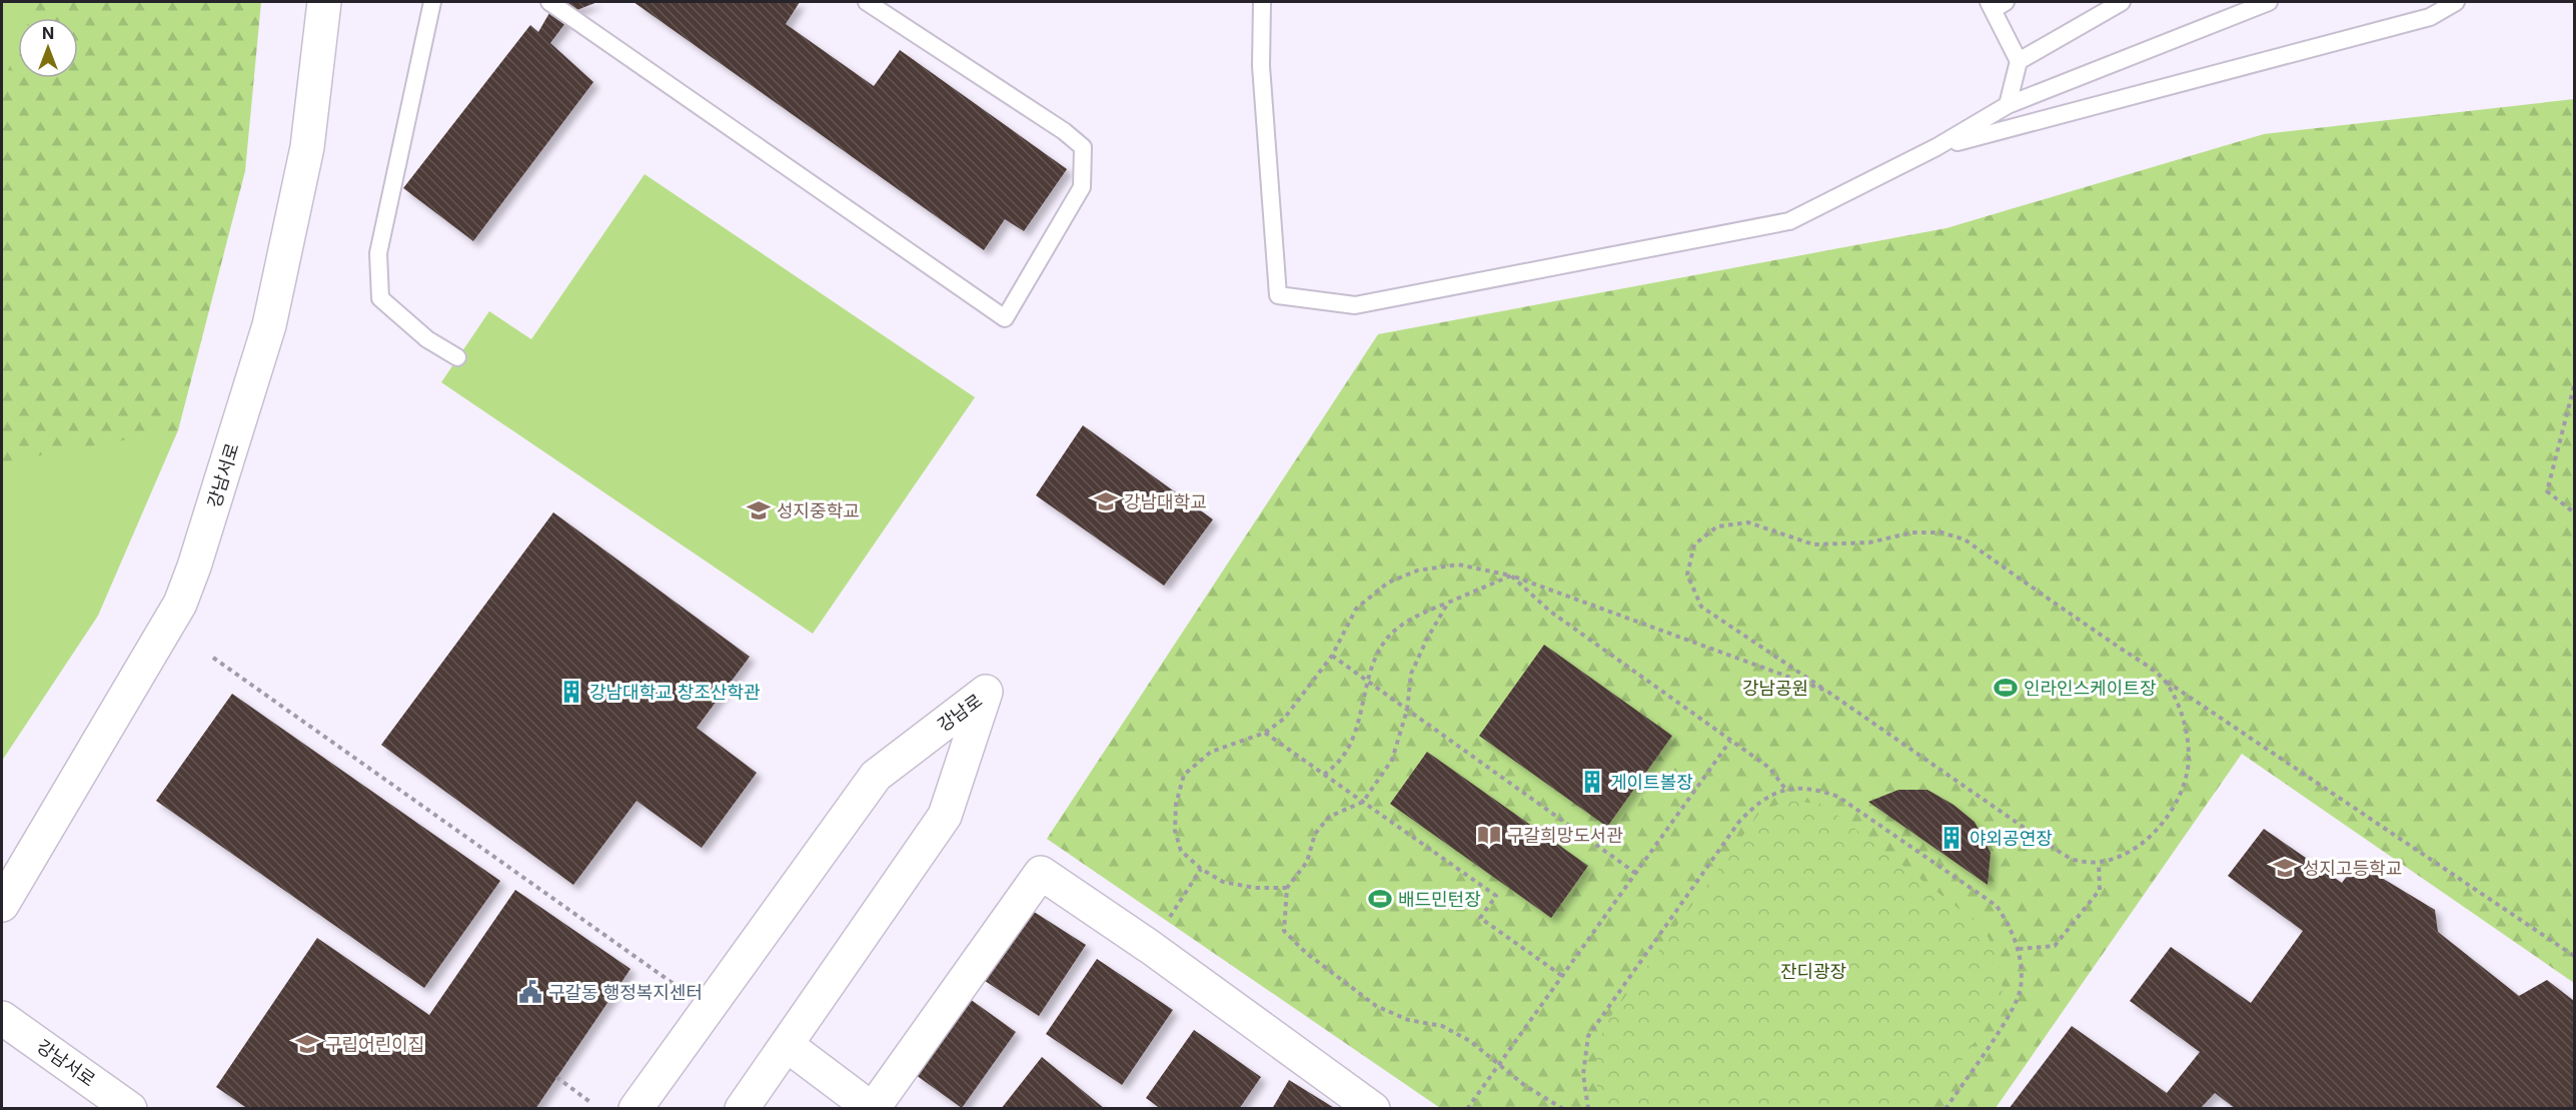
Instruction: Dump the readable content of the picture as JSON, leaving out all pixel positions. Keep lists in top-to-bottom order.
{
  "streets": {
    "street": ["강남서로", "강남로"]
  },
  "parks": ["강남공원", "잔디광장"],
  "places": {
    "school or university": [
      "강남대학교",
      "성지중학교",
      "성지고등학교",
      "구립어린이집"
    ],
    "sports": ["인라인스케이트장", "배드민턴장"],
    "building": ["강남대학교 창조산학관", "게이트볼장", "야외공연장"],
    "library": ["구갈희망도서관"],
    "public building": ["구갈동 행정복지센터"]
  },
  "north": "top"
}
